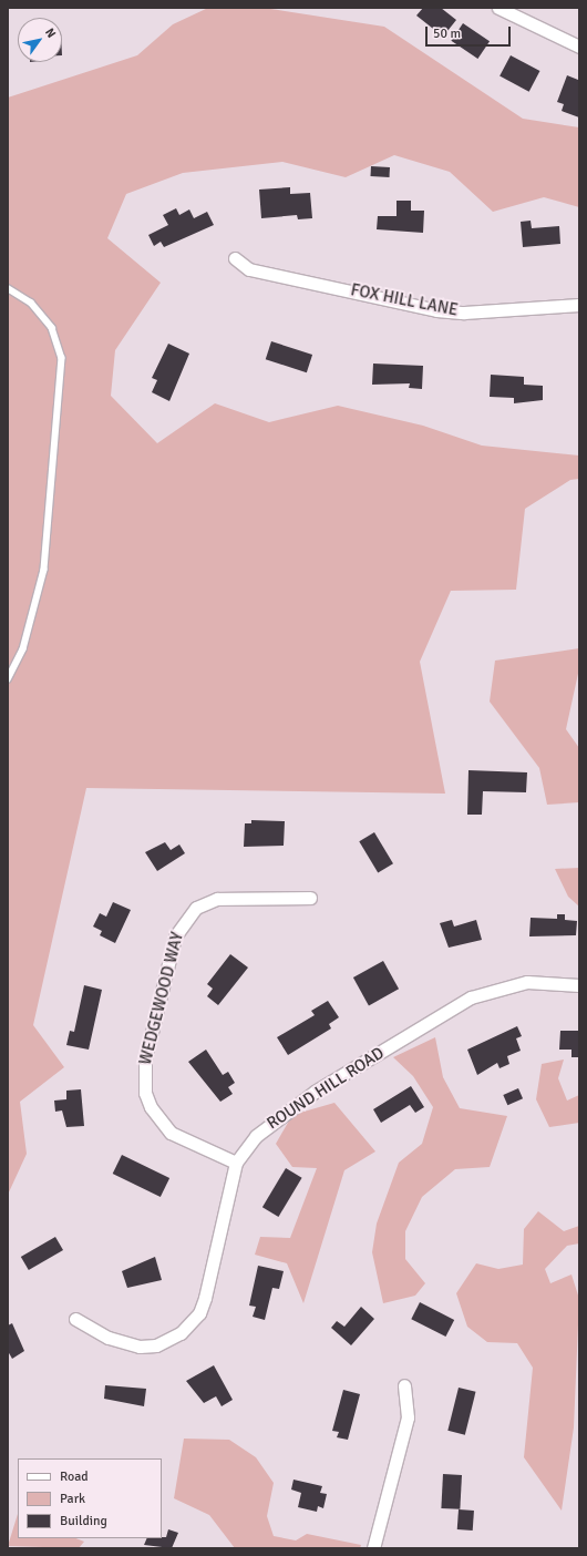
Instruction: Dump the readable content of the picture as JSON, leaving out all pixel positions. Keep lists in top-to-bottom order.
{
  "streets": {
    "street": ["FOX HILL LANE", "WEDGEWOOD WAY", "ROUND HILL ROAD"]
  },
  "crossings": [
    ["WEDGEWOOD WAY", "ROUND HILL ROAD"]
  ],
  "legend": ["Road", "Park", "Building"],
  "scale_bar": "50 m",
  "north": "top right"
}
